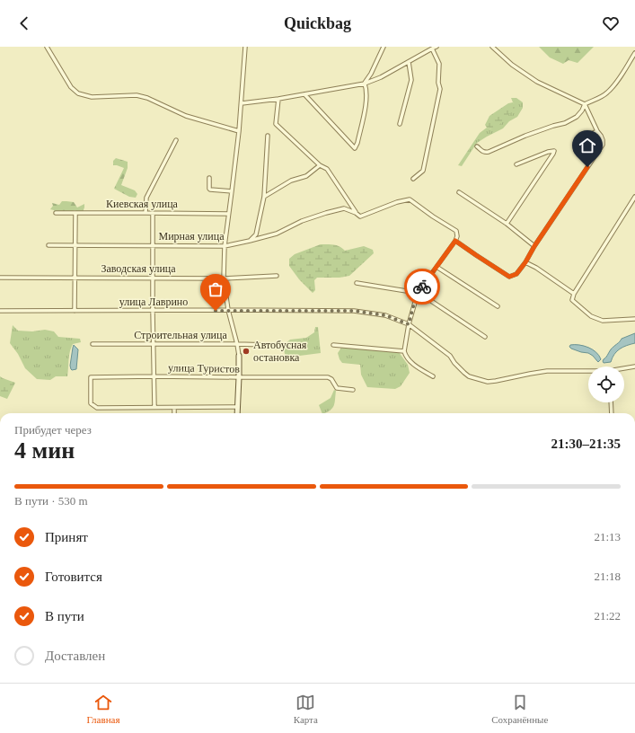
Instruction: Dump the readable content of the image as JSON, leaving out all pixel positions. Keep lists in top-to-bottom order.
{
  "streets": {
    "street": [
      "Киевская улица",
      "Мирная улица",
      "Заводская улица",
      "улица Лаврино",
      "Строительная улица",
      "улица Туристов"
    ]
  },
  "places": ["Автобусная остановка"],
  "page": {
    "header": "Quickbag",
    "heading": ["4 мин", "Прибудет через", "21:30–21:35"],
    "bar": "В пути · 530 m",
    "list": [
      ["Принят", "21:13"],
      ["Готовится", "21:18"],
      ["В пути", "21:22"],
      "Доставлен"
    ],
    "tabs": ["Главная", "Карта", "Сохранённые"]
  }
}
